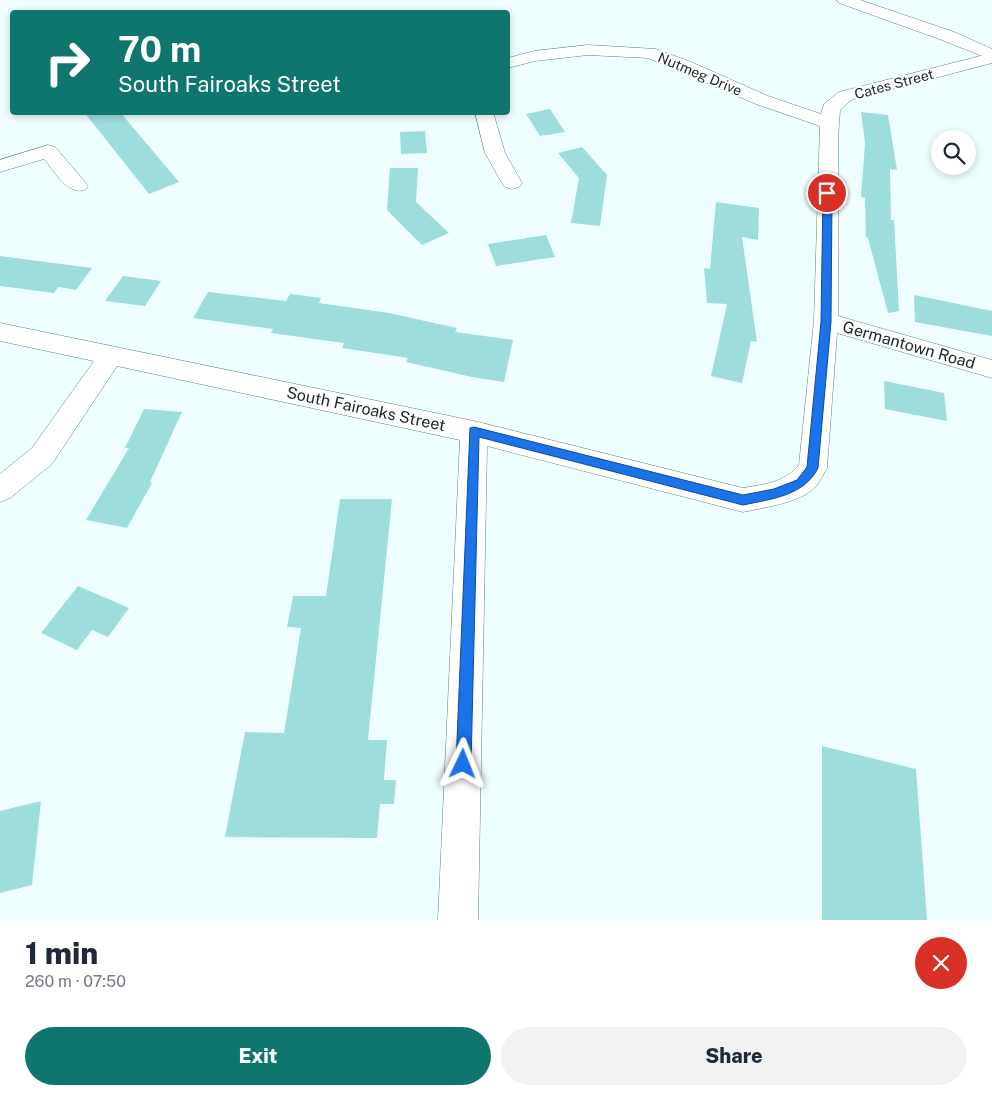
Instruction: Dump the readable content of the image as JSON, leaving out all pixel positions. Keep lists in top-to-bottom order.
{
  "streets": {
    "street": [
      "Nutmeg Drive",
      "Cates Street",
      "Germantown Road",
      "South Fairoaks Street"
    ]
  },
  "crossings": [
    ["Nutmeg Drive", "Cates Street"],
    ["Cates Street", "Germantown Road"],
    ["Cates Street", "South Fairoaks Street"],
    ["Germantown Road", "South Fairoaks Street"]
  ],
  "page": {
    "turn": ["70 m", "South Fairoaks Street"],
    "heading": ["1 min", "260 m · 07:50"],
    "buttons": ["Exit", "Share"]
  }
}
